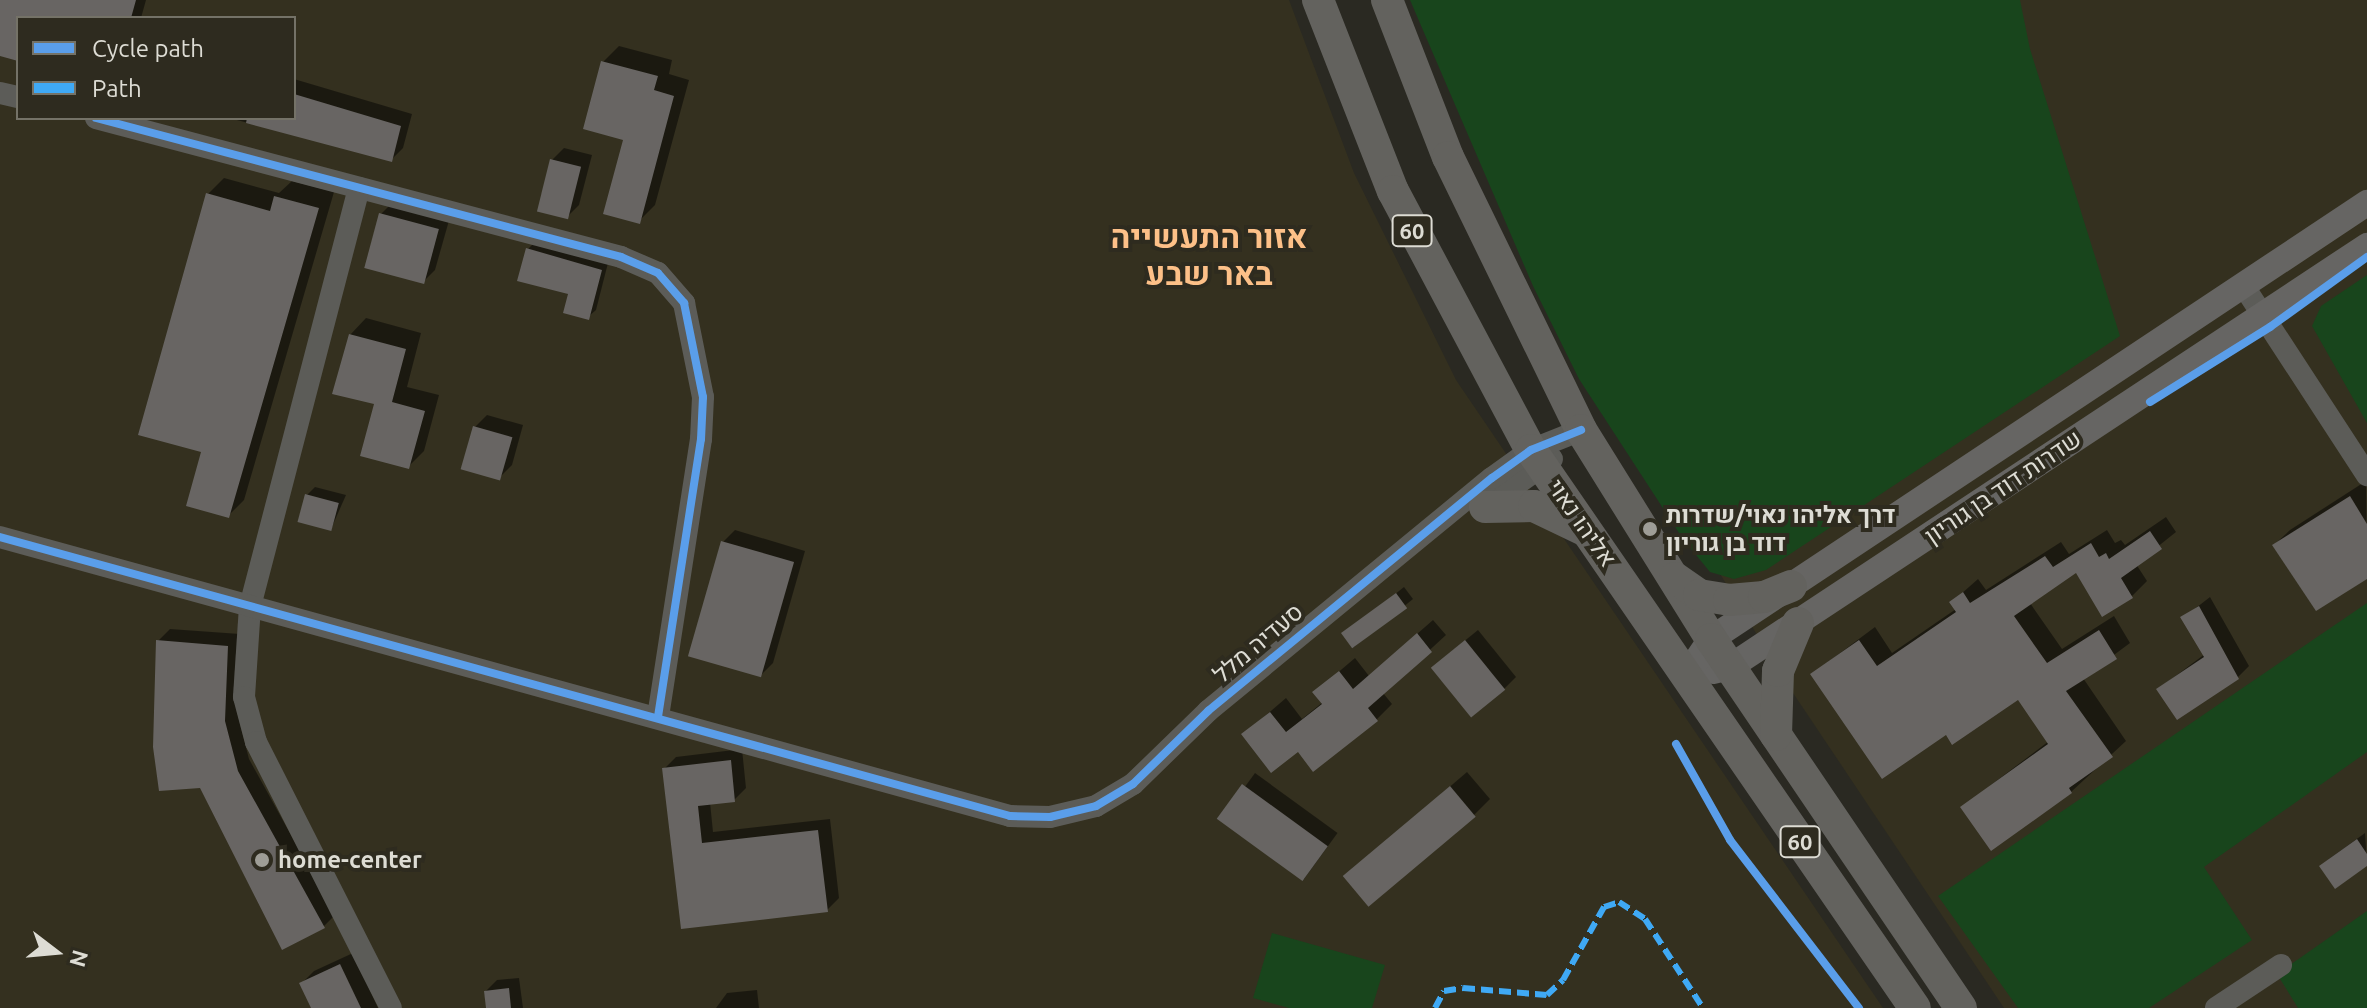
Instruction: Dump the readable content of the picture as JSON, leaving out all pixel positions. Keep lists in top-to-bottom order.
{
  "streets": {
    "highway": ["60", "אליהו נאוי"],
    "main road": ["שדרות דוד בן גוריון"],
    "street": ["סעדיה מלל"]
  },
  "crossings": [
    ["שדרות דוד בן גוריון", "אליהו נאוי"],
    ["אליהו נאוי", "סעדיה מלל"]
  ],
  "districts": ["אזור התעשייה באר שבע"],
  "places": ["דרך אליהו נאוי/שדרות דוד בן גוריון", "home-center"],
  "legend": ["Cycle path", "Path"],
  "north": "right"
}
